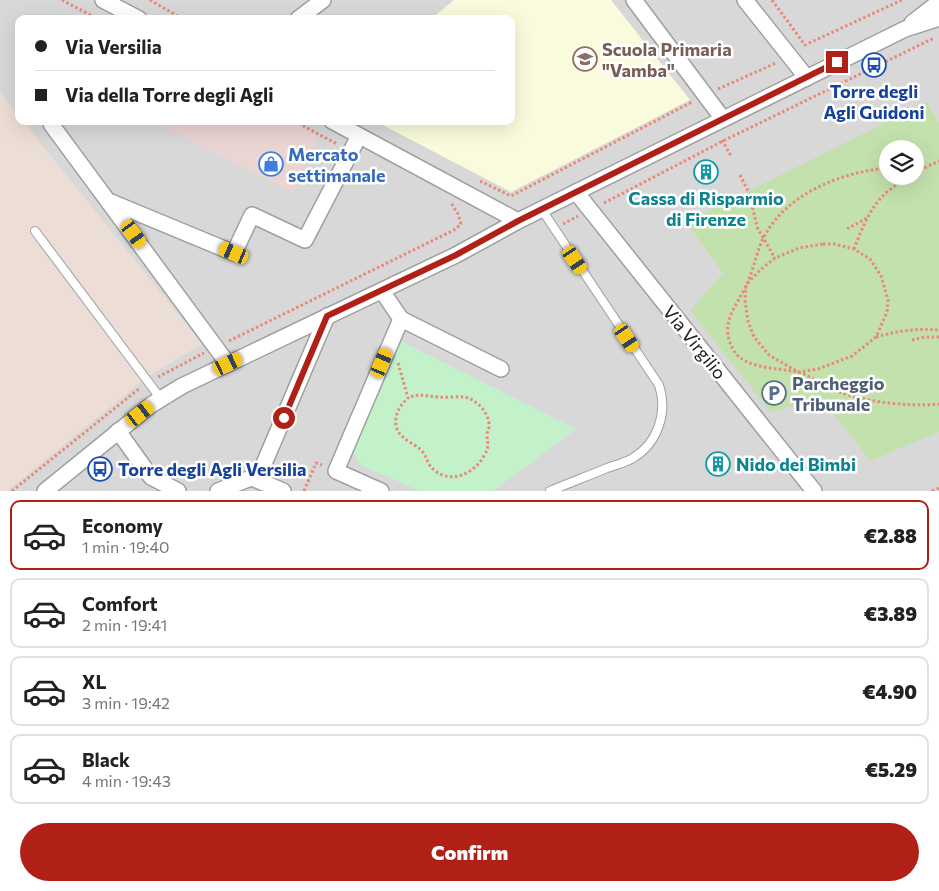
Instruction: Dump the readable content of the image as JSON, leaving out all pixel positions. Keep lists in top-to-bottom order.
{
  "streets": {
    "street": ["Via Virgilio"]
  },
  "places": {
    "school or university": ["Scuola Primaria \"Vamba\""],
    "bus stop": ["Torre degli Agli Guidoni", "Torre degli Agli Versilia"],
    "shop": ["Mercato settimanale"],
    "building": ["Cassa di Risparmio di Firenze", "Nido dei Bimbi"],
    "parking": ["Parcheggio Tribunale"]
  },
  "page": {
    "banner": ["Via Versilia", "Via della Torre degli Agli"],
    "list": [
      {
        "name": "Economy",
        "note": "1 min · 19:40",
        "value": "€2.88"
      },
      {
        "name": "Comfort",
        "note": "2 min · 19:41",
        "value": "€3.89"
      },
      {
        "name": "XL",
        "note": "3 min · 19:42",
        "value": "€4.90"
      },
      {
        "name": "Black",
        "note": "4 min · 19:43",
        "value": "€5.29"
      }
    ],
    "buttons": "Confirm"
  }
}
